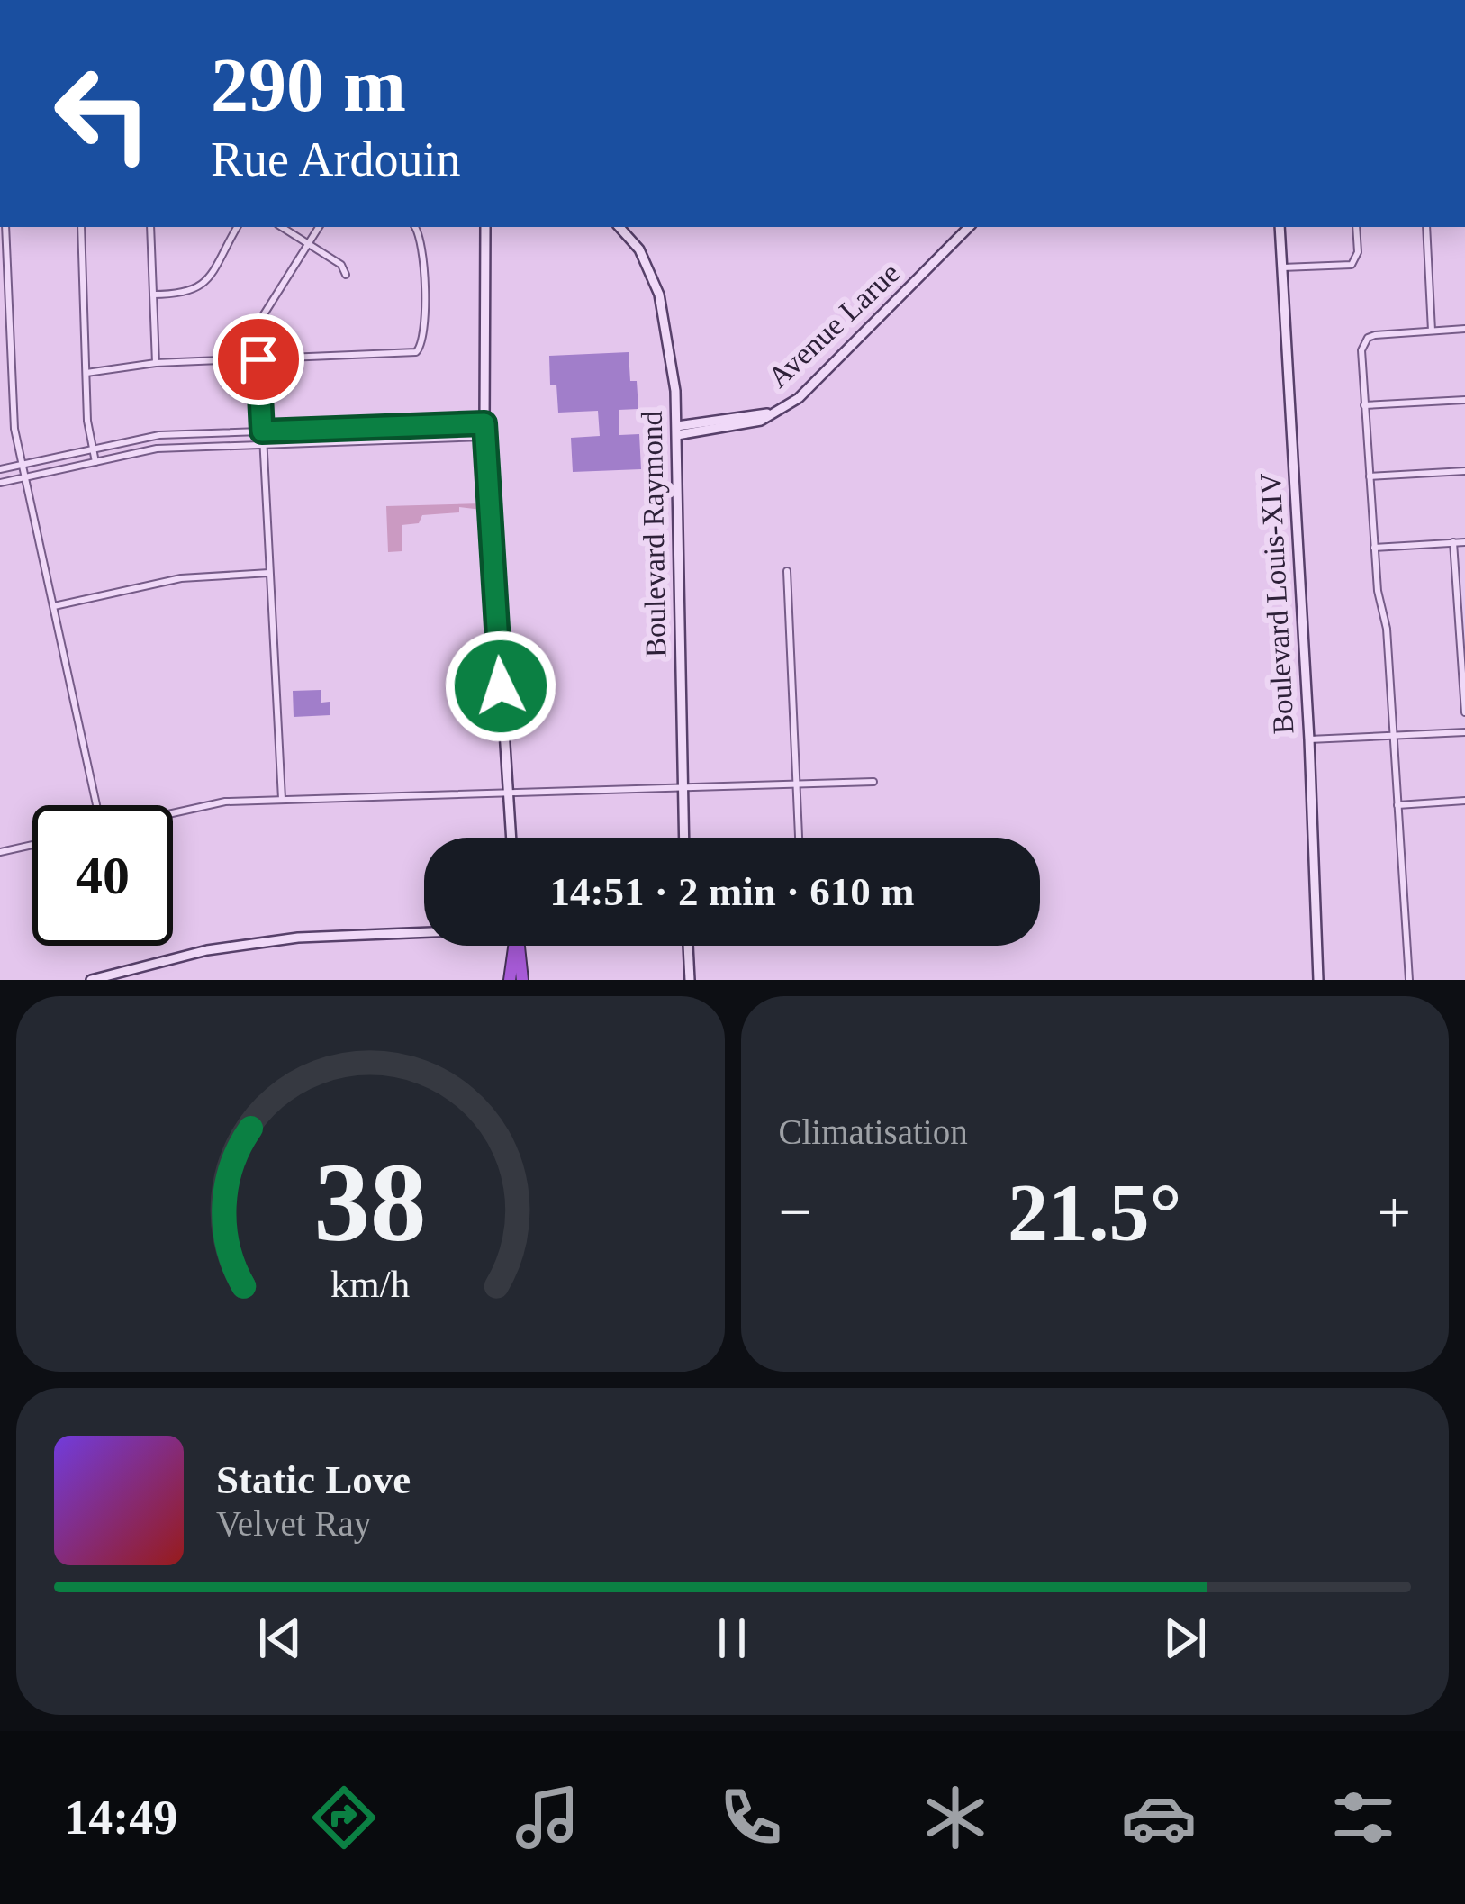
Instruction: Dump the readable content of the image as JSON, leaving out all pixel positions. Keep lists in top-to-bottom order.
{
  "streets": {
    "street": ["Avenue Larue", "Boulevard Raymond", "Boulevard Louis-XIV"]
  },
  "crossings": [
    ["Avenue Larue", "Boulevard Raymond"]
  ],
  "page": {
    "turn": ["290 m", "Rue Ardouin"],
    "limit": "40",
    "trip": "14:51 · 2 min · 610 m",
    "tile": "Climatisation",
    "heat": ["−", "21.5°", "+"],
    "song": ["Static Love", "Velvet Ray"],
    "tabs": "14:49",
    "gauge": ["38", "km/h"]
  }
}
